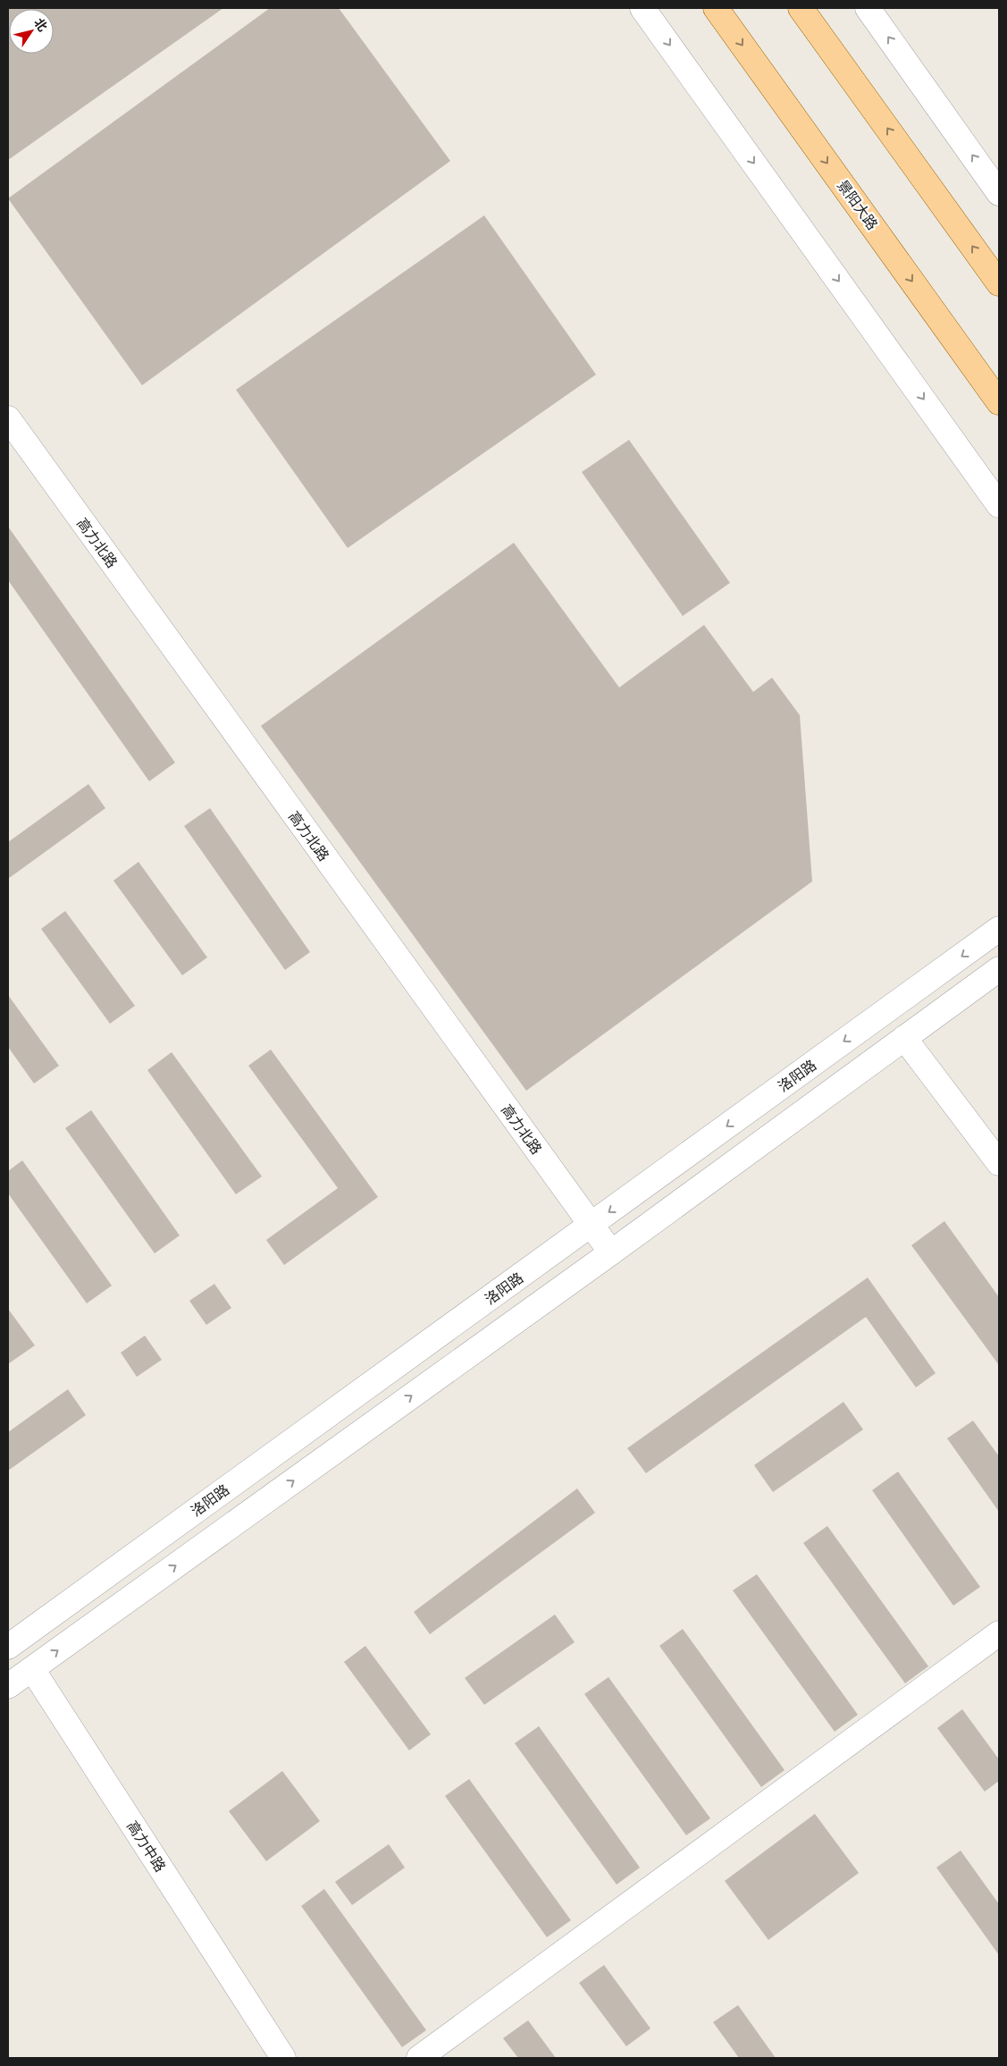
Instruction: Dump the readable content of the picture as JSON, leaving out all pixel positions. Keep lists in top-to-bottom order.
{
  "streets": {
    "main road": ["景阳大路"],
    "street": ["高力北路", "洛阳路", "高力中路"]
  },
  "crossings": [
    ["高力北路", "洛阳路"],
    ["洛阳路", "高力中路"]
  ],
  "north": "top right"
}
